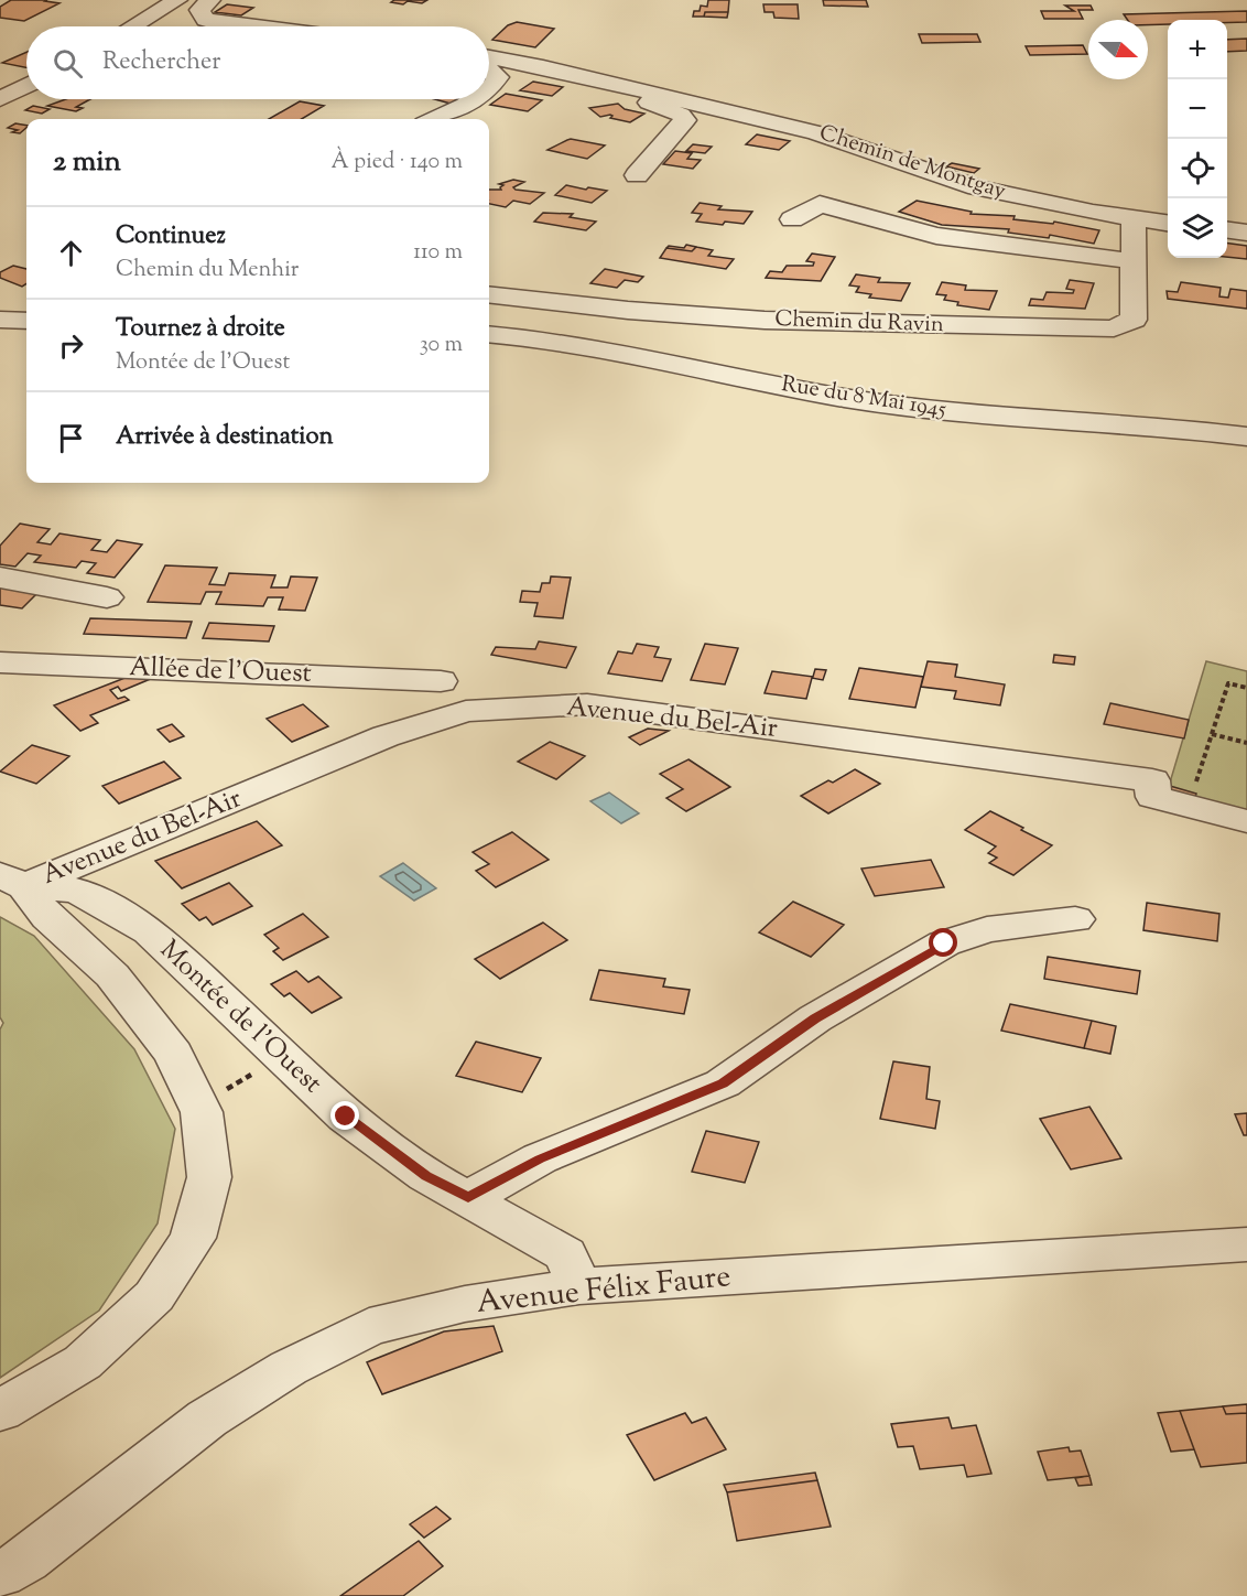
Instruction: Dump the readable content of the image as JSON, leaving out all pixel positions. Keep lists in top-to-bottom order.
{
  "streets": {
    "street": [
      "Chemin de Montgay",
      "Chemin du Ravin",
      "Rue du 8 Mai 1945",
      "Allée de l'Ouest",
      "Avenue du Bel-Air",
      "Montée de l'Ouest",
      "Avenue Félix Faure"
    ]
  },
  "crossings": [
    ["Chemin de Montgay", "Chemin du Ravin"],
    ["Avenue du Bel-Air", "Montée de l'Ouest"],
    ["Montée de l'Ouest", "Avenue Félix Faure"]
  ],
  "north": "right",
  "page": {
    "map_buttons": ["+", "−"],
    "search": "Rechercher",
    "heading": ["2 min", "À pied · 140 m"],
    "list": [
      ["Continuez", "Chemin du Menhir", "110 m"],
      ["Tournez à droite", "Montée de l'Ouest", "30 m"],
      "Arrivée à destination"
    ]
  }
}
